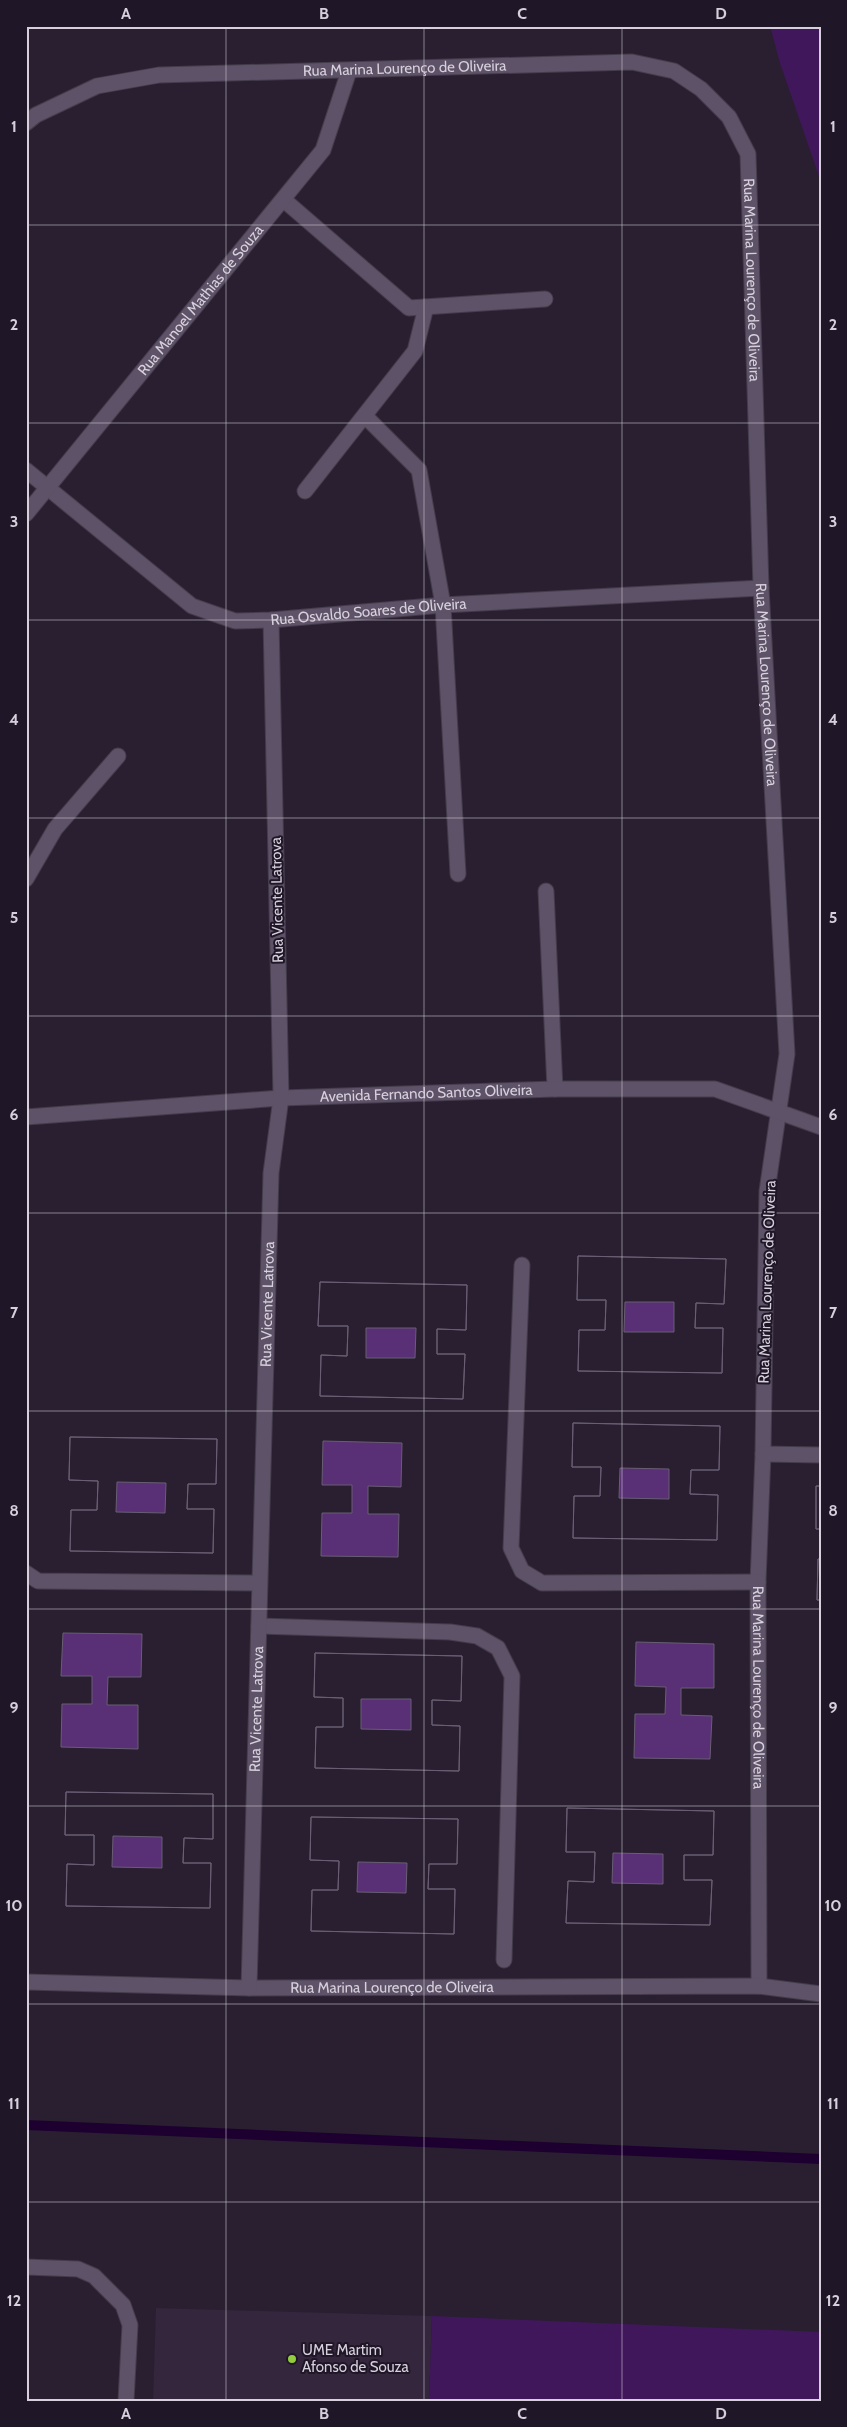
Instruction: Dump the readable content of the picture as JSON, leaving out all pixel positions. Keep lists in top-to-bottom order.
{
  "streets": {
    "street": [
      "Rua Marina Lourenço de Oliveira",
      "Rua Manoel Mathias de Souza",
      "Rua Osvaldo Soares de Oliveira",
      "Rua Vicente Latrova",
      "Avenida Fernando Santos Oliveira"
    ]
  },
  "crossings": [
    ["Rua Marina Lourenço de Oliveira", "Rua Manoel Mathias de Souza"],
    ["Rua Marina Lourenço de Oliveira", "Rua Osvaldo Soares de Oliveira"],
    ["Rua Marina Lourenço de Oliveira", "Rua Vicente Latrova"],
    ["Rua Marina Lourenço de Oliveira", "Avenida Fernando Santos Oliveira"],
    ["Rua Manoel Mathias de Souza", "Rua Osvaldo Soares de Oliveira"],
    ["Rua Osvaldo Soares de Oliveira", "Rua Vicente Latrova"],
    ["Rua Vicente Latrova", "Avenida Fernando Santos Oliveira"]
  ],
  "places": ["UME Martim Afonso de Souza"],
  "grid": {
    "columns": [
      "A",
      "B",
      "C",
      "D"
    ],
    "rows": [
      "1",
      "2",
      "3",
      "4",
      "5",
      "6",
      "7",
      "8",
      "9",
      "10",
      "11",
      "12"
    ]
  }
}
